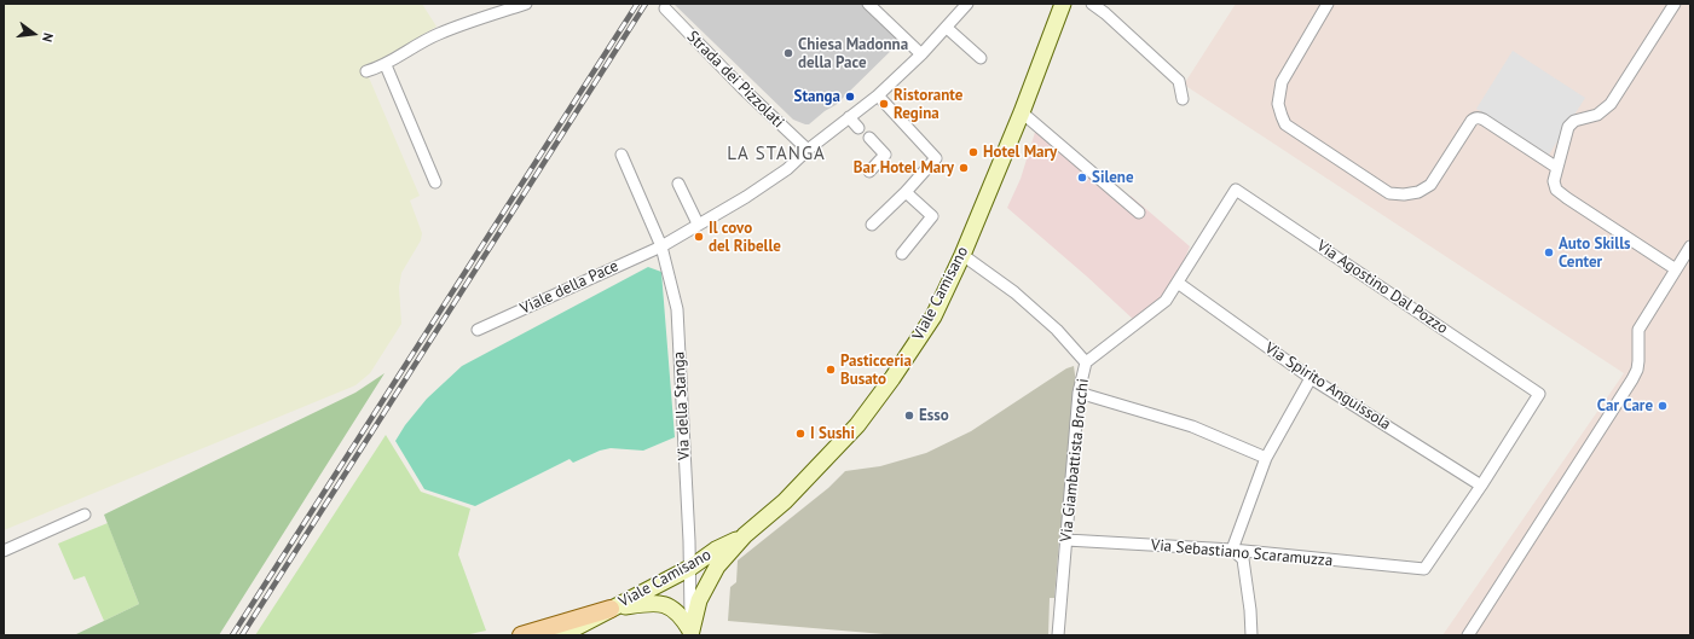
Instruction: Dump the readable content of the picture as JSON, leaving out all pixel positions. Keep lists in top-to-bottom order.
{
  "streets": {
    "main road": ["Viale Camisano"],
    "street": [
      "Strada dei Pizzolati",
      "Viale della Pace",
      "Via Agostino Dal Pozzo",
      "Via Spirito Anguissola",
      "Via della Stanga",
      "Via Giambattista Brocchi",
      "Via Sebastiano Scaramuzza"
    ]
  },
  "crossings": [
    ["Strada dei Pizzolati", "Viale della Pace"],
    ["Viale della Pace", "Via della Stanga"],
    ["Via Agostino Dal Pozzo", "Via Spirito Anguissola"],
    ["Via Agostino Dal Pozzo", "Via Giambattista Brocchi"],
    ["Via Agostino Dal Pozzo", "Via Sebastiano Scaramuzza"],
    ["Viale Camisano", "Via della Stanga"],
    ["Viale Camisano", "Via Giambattista Brocchi"],
    ["Via Giambattista Brocchi", "Via Sebastiano Scaramuzza"]
  ],
  "districts": ["LA STANGA"],
  "places": [
    "Chiesa Madonna della Pace",
    "Stanga",
    "Ristorante Regina",
    "Hotel Mary",
    "Bar Hotel Mary",
    "Silene",
    "Il covo del Ribelle",
    "Auto Skills Center",
    "Pasticceria Busato",
    "Car Care",
    "Esso",
    "I Sushi"
  ],
  "north": "right"
}
